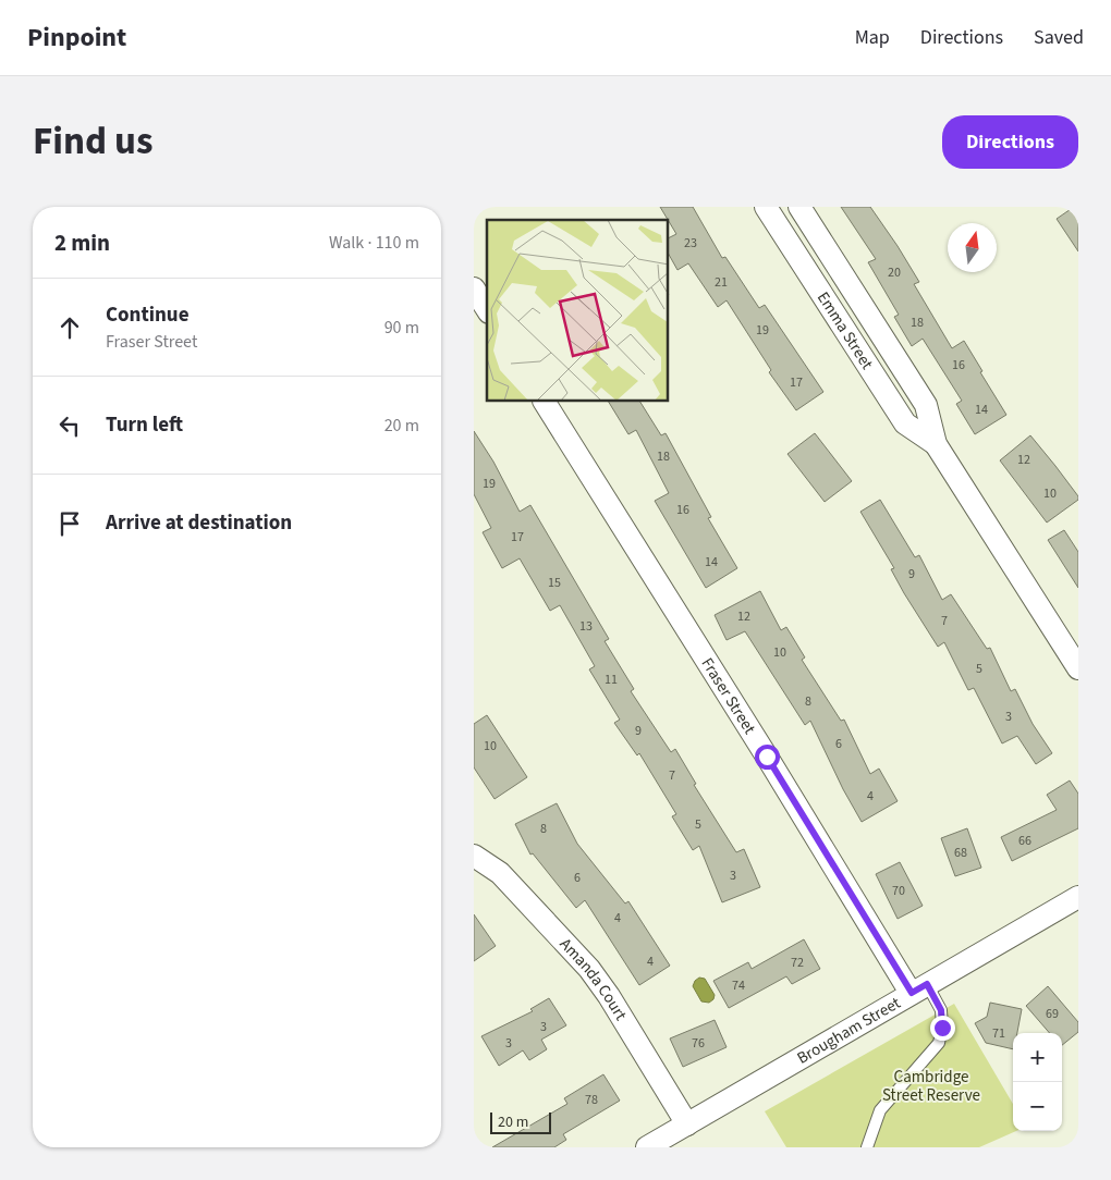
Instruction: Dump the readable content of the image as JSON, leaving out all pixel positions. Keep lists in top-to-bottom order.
{
  "streets": {
    "street": [
      "Emma Street",
      "Fraser Street",
      "Amanda Court",
      "Brougham Street"
    ]
  },
  "crossings": [
    ["Fraser Street", "Brougham Street"],
    ["Amanda Court", "Brougham Street"]
  ],
  "parks": ["Cambridge Street Reserve"],
  "house_numbers": [
    "23",
    "20",
    "21",
    "18",
    "19",
    "16",
    "17",
    "14",
    "18",
    "12",
    "19",
    "10",
    "16",
    "17",
    "14",
    "9",
    "15",
    "12",
    "7",
    "13",
    "10",
    "5",
    "11",
    "8",
    "3",
    "9",
    "6",
    "10",
    "7",
    "4",
    "5",
    "8",
    "66",
    "68",
    "3",
    "6",
    "70",
    "4",
    "4",
    "72",
    "74",
    "69",
    "3",
    "71",
    "3",
    "76",
    "78"
  ],
  "scale_bar": "20 m",
  "north": "top",
  "page": {
    "header": "Pinpoint",
    "nav": ["Map", "Directions", "Saved"],
    "title": "Find us",
    "buttons": "Directions",
    "heading": ["2 min", "Walk · 110 m"],
    "list": [
      ["Continue", "Fraser Street", "90 m"],
      ["Turn left", "20 m"],
      "Arrive at destination"
    ],
    "map_buttons": ["+", "−"],
    "scale": "20 m"
  }
}
